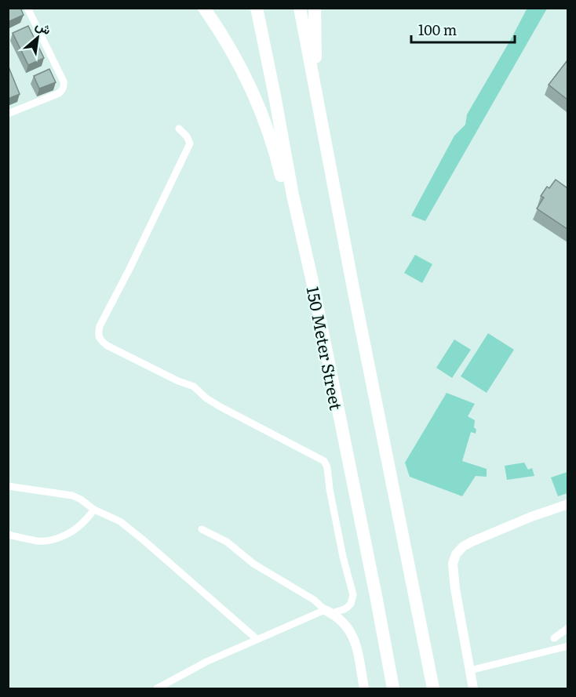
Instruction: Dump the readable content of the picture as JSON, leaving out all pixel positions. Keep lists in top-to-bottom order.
{
  "streets": {
    "highway": ["150 Meter Street"]
  },
  "scale_bar": "100 m",
  "north": "top right"
}
